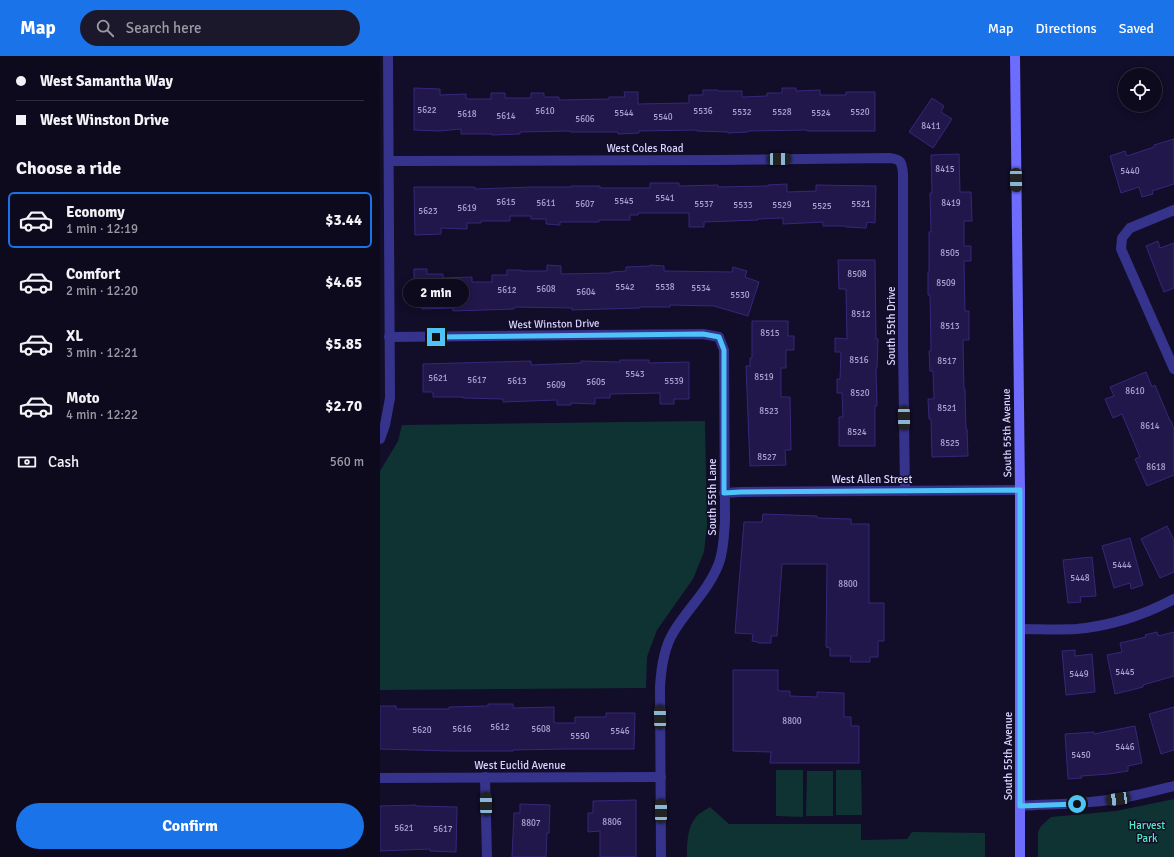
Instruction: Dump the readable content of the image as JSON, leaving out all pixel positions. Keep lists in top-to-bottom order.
{
  "streets": {
    "street": [
      "West Coles Road",
      "West Winston Drive",
      "South 55th Drive",
      "South 55th Avenue",
      "West Allen Street",
      "South 55th Lane",
      "West Euclid Avenue"
    ]
  },
  "crossings": [
    ["West Coles Road", "South 55th Drive"],
    ["West Winston Drive", "South 55th Lane"],
    ["South 55th Drive", "West Allen Street"],
    ["South 55th Avenue", "West Allen Street"],
    ["West Allen Street", "South 55th Lane"],
    ["South 55th Lane", "West Euclid Avenue"]
  ],
  "parks": ["Harvest Park"],
  "house_numbers": [
    "5622",
    "5610",
    "5536",
    "5532",
    "5528",
    "5520",
    "5544",
    "5524",
    "5618",
    "5614",
    "5540",
    "5606",
    "8411",
    "8415",
    "5440",
    "5541",
    "5545",
    "5615",
    "5611",
    "8419",
    "5607",
    "5537",
    "5521",
    "5533",
    "5529",
    "5525",
    "5619",
    "5623",
    "8505",
    "8508",
    "8509",
    "5542",
    "5538",
    "5534",
    "5608",
    "5612",
    "5604",
    "5530",
    "8512",
    "8513",
    "8515",
    "8516",
    "8517",
    "5543",
    "8519",
    "5621",
    "5617",
    "5613",
    "5539",
    "5605",
    "5609",
    "8610",
    "8520",
    "8521",
    "8523",
    "8614",
    "8524",
    "8525",
    "8527",
    "8618",
    "5444",
    "5448",
    "8800",
    "5445",
    "5449",
    "8800",
    "5612",
    "5616",
    "5608",
    "5620",
    "5546",
    "5550",
    "5446",
    "5450",
    "8806",
    "8807",
    "5621",
    "5617"
  ],
  "page": {
    "header": "Map",
    "search": "Search here",
    "nav": ["Map", "Directions", "Saved"],
    "banner": ["West Samantha Way", "West Winston Drive"],
    "heading": "Choose a ride",
    "list": [
      {
        "name": "Economy",
        "note": "1 min · 12:19",
        "value": "$3.44"
      },
      {
        "name": "Comfort",
        "note": "2 min · 12:20",
        "value": "$4.65"
      },
      {
        "name": "XL",
        "note": "3 min · 12:21",
        "value": "$5.85"
      },
      {
        "name": "Moto",
        "note": "4 min · 12:22",
        "value": "$2.70"
      }
    ],
    "bubble": "2 min",
    "pay": ["Cash", "560 m"],
    "buttons": "Confirm"
  }
}
